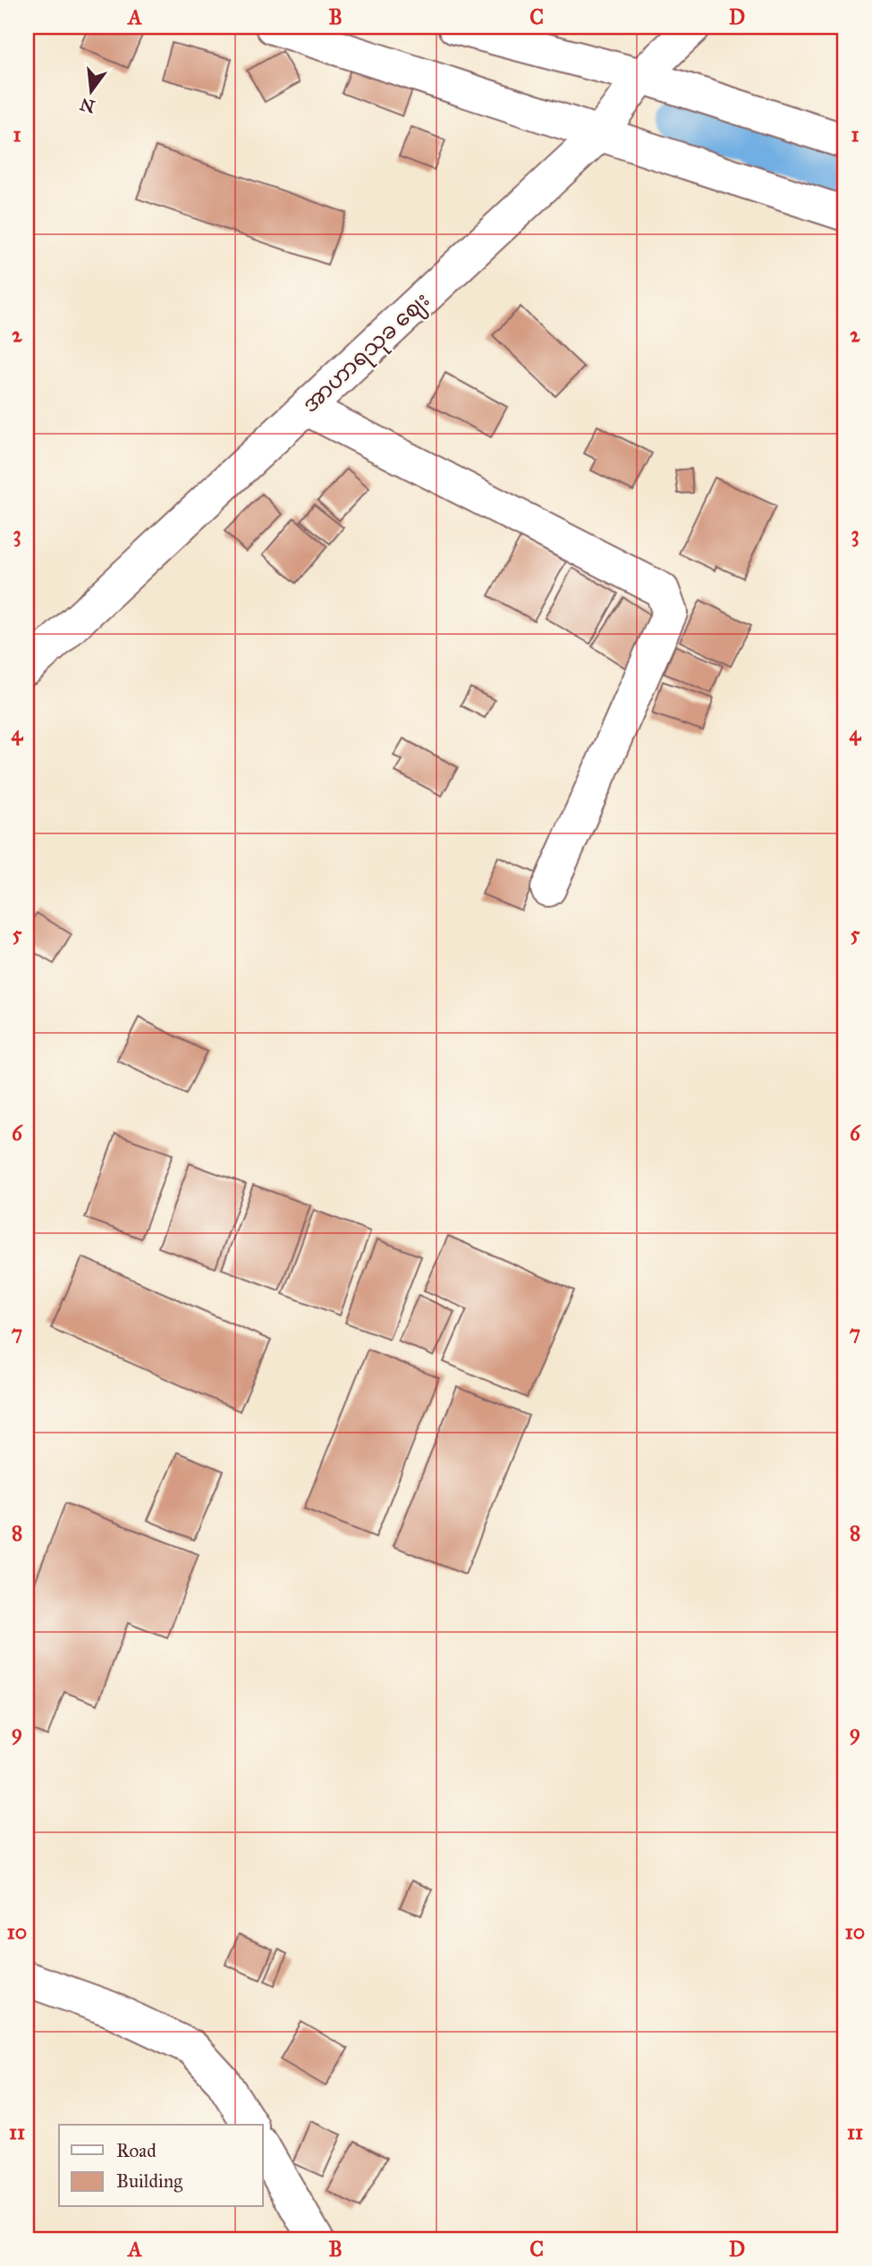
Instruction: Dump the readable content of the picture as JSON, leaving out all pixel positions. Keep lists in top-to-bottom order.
{
  "streets": {
    "street": ["အာဟာရသုခ ဈေး"]
  },
  "legend": ["Road", "Building"],
  "north": "bottom",
  "grid": {
    "columns": [
      "A",
      "B",
      "C",
      "D"
    ],
    "rows": [
      "1",
      "2",
      "3",
      "4",
      "5",
      "6",
      "7",
      "8",
      "9",
      "10",
      "11"
    ]
  }
}
